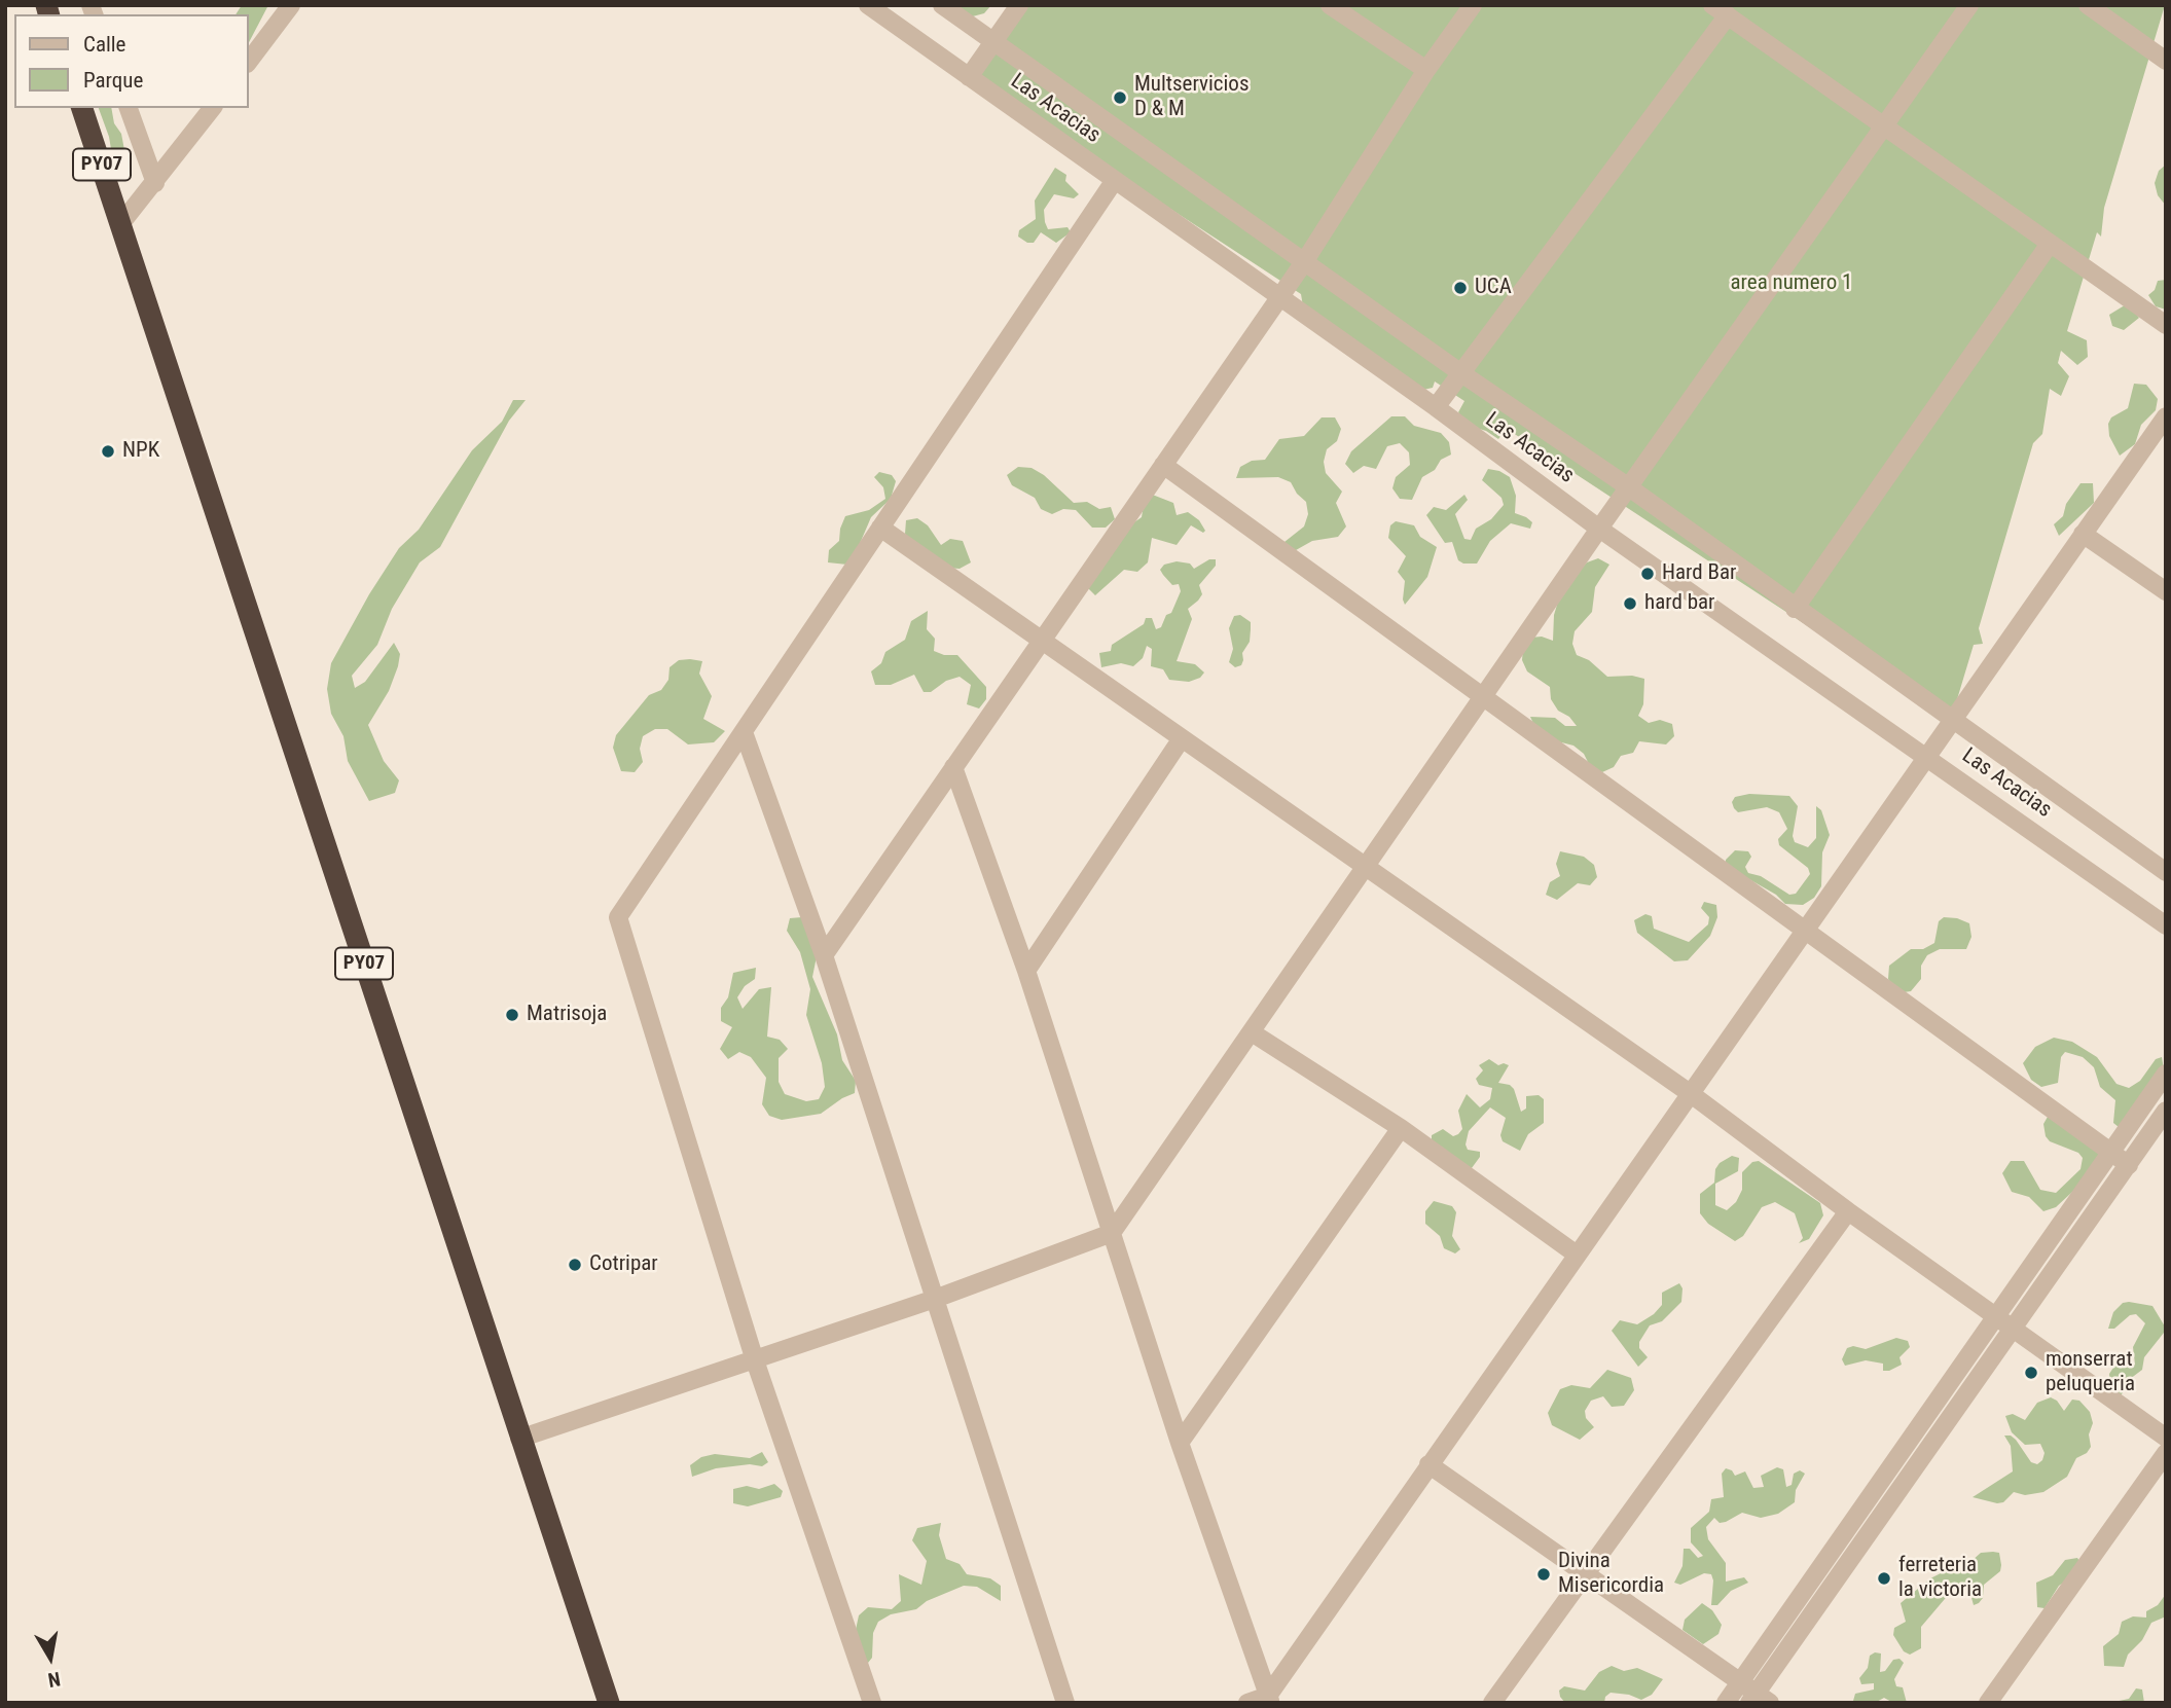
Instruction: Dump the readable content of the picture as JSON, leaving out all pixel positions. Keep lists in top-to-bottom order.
{
  "streets": {
    "highway": ["PY07"],
    "street": ["Las Acacias"]
  },
  "parks": ["area numero 1"],
  "places": [
    "Multservicios D & M",
    "UCA",
    "NPK",
    "Hard Bar",
    "hard bar",
    "Matrisoja",
    "Cotripar",
    "monserrat peluqueria",
    "Divina Misericordia",
    "ferreteria la victoria"
  ],
  "legend": ["Calle", "Parque"],
  "north": "bottom"
}
